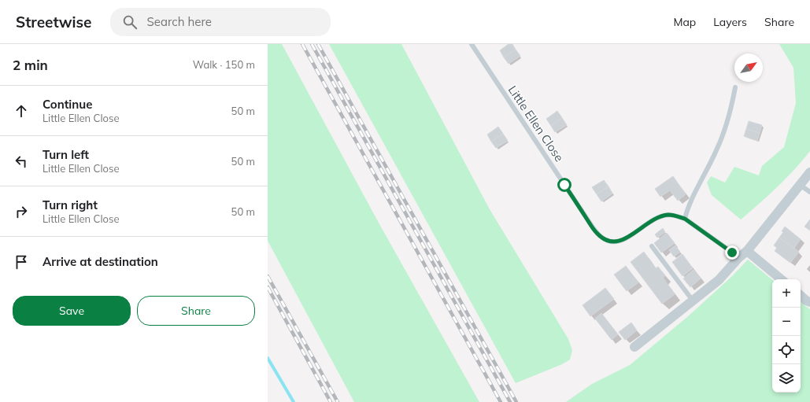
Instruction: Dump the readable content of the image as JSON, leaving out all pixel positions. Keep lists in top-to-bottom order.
{
  "streets": {
    "lane": ["Little Ellen Close"]
  },
  "north": "top right",
  "page": {
    "header": "Streetwise",
    "search": "Search here",
    "nav": ["Map", "Layers", "Share"],
    "heading": ["2 min", "Walk · 150 m"],
    "list": [
      ["Continue", "Little Ellen Close", "50 m"],
      ["Turn left", "Little Ellen Close", "50 m"],
      ["Turn right", "Little Ellen Close", "50 m"],
      "Arrive at destination"
    ],
    "map_buttons": ["+", "−"],
    "buttons": ["Save", "Share"]
  }
}
